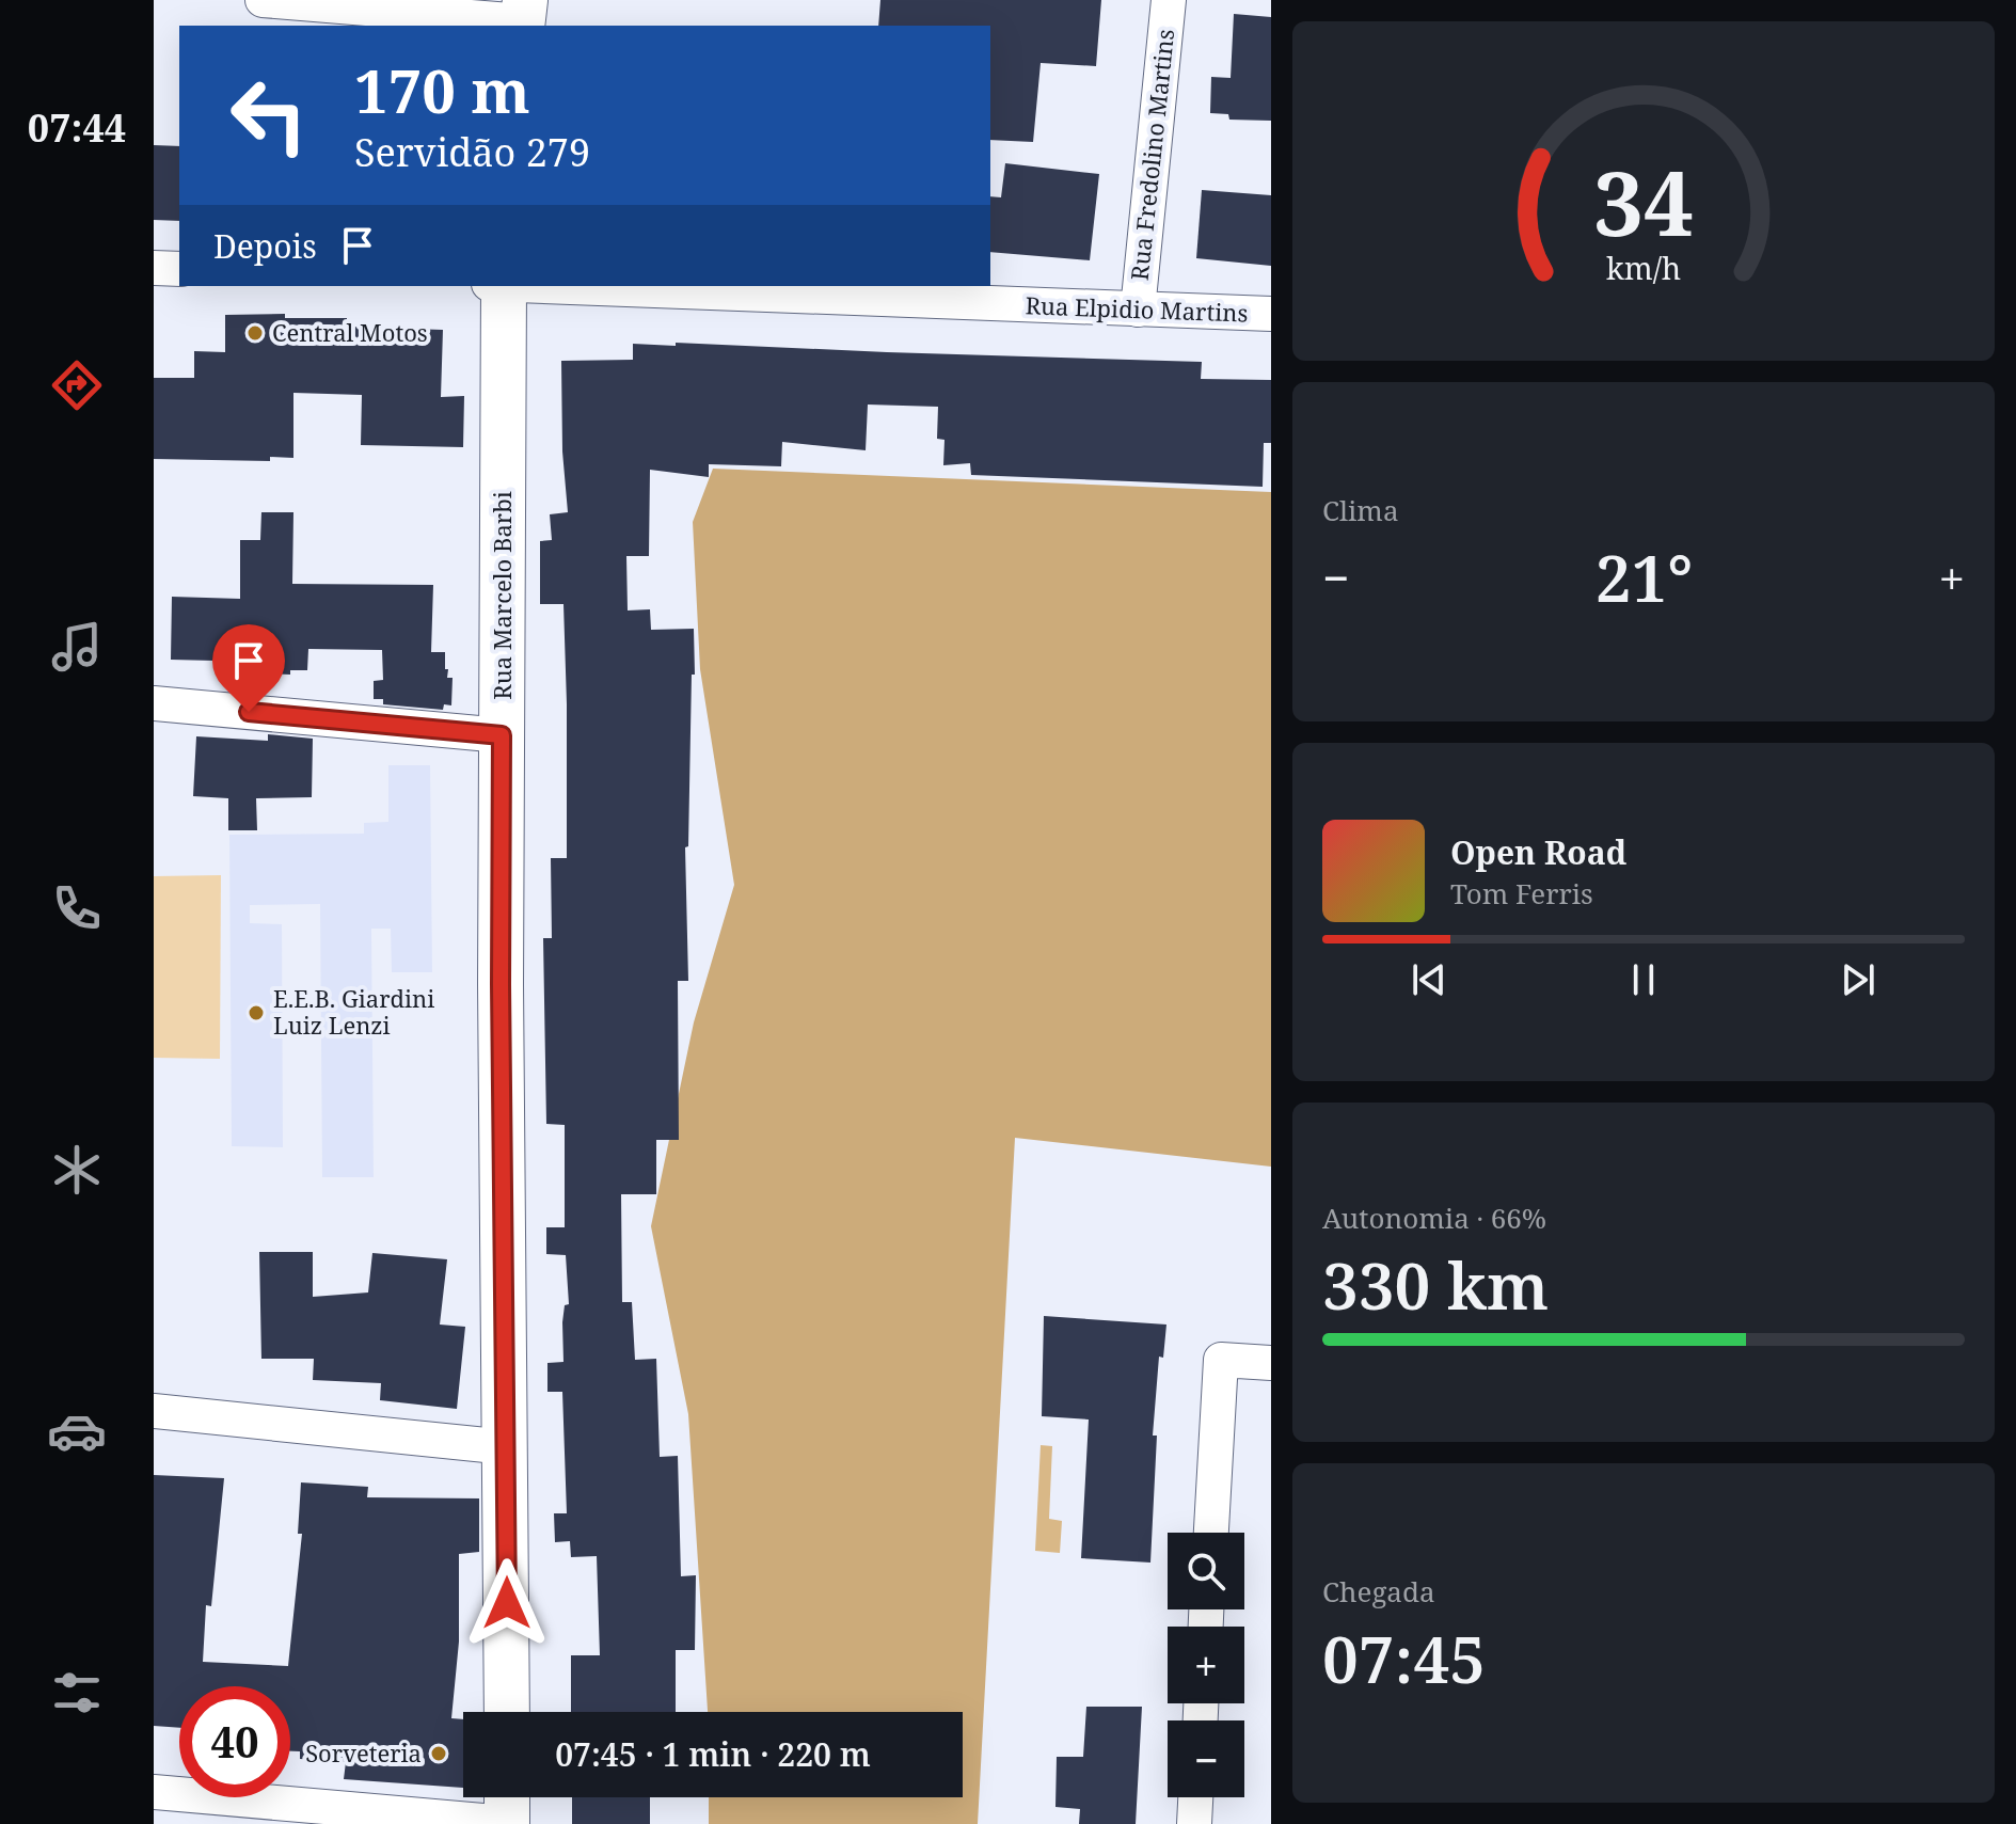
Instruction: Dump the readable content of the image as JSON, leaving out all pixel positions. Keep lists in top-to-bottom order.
{
  "streets": {
    "street": ["Rua Fredolino Martins", "Rua Elpidio Martins", "Rua Marcelo Barbi"]
  },
  "crossings": [
    ["Rua Fredolino Martins", "Rua Elpidio Martins"]
  ],
  "places": ["Central Motos", "E.E.B. Giardini Luiz Lenzi", "Sorveteria"],
  "page": {
    "tabs": "07:44",
    "turn": ["170 m", "Servidão 279"],
    "then": "Depois",
    "tile": [
      "Clima",
      ["Autonomia · 66%", "330 km"],
      ["Chegada", "07:45"]
    ],
    "heat": ["−", "21°", "+"],
    "song": ["Open Road", "Tom Ferris"],
    "map_buttons": ["+", "−"],
    "limit": "40",
    "trip": "07:45 · 1 min · 220 m",
    "gauge": ["34", "km/h"]
  }
}
